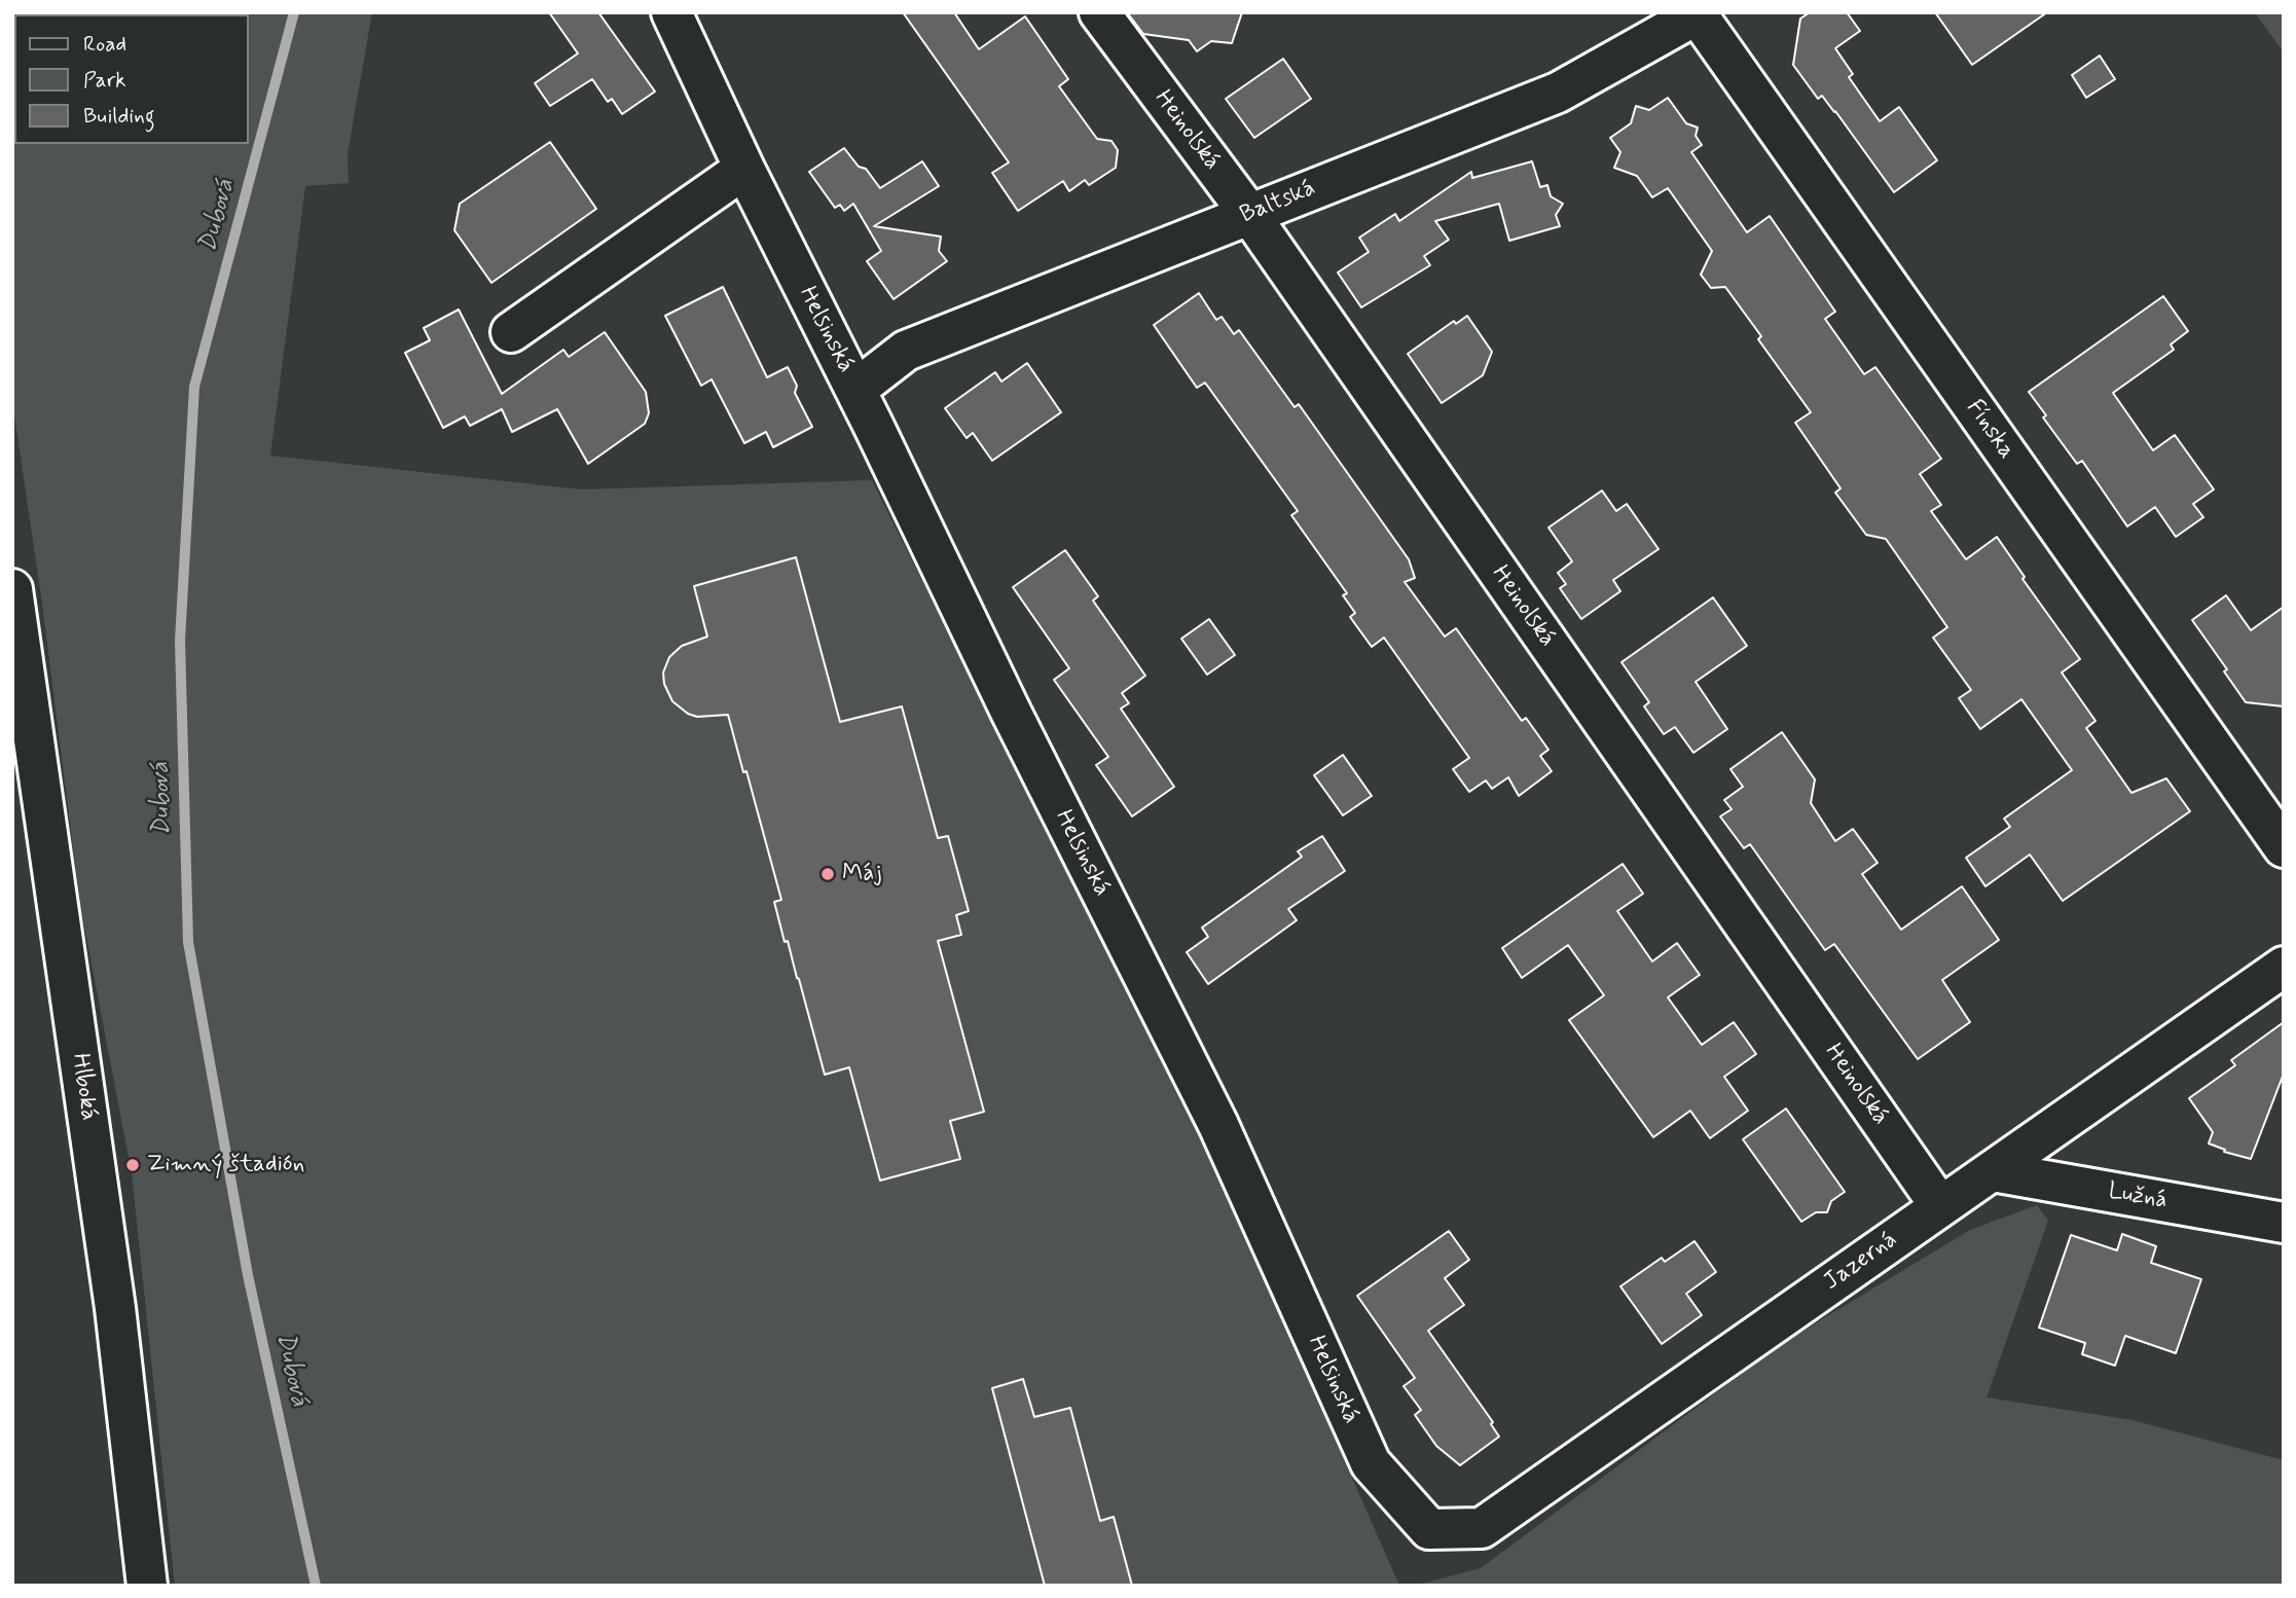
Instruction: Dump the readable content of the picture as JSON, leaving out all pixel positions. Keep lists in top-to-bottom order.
{
  "streets": {
    "street": [
      "Heinolská",
      "Baltská",
      "Helsinská",
      "Fínska",
      "Hlboká",
      "Lužná",
      "Jazerná"
    ]
  },
  "crossings": [
    ["Heinolská", "Baltská"],
    ["Heinolská", "Jazerná"],
    ["Baltská", "Helsinská"],
    ["Baltská", "Fínska"],
    ["Helsinská", "Jazerná"],
    ["Lužná", "Jazerná"]
  ],
  "water": ["Dubová"],
  "places": ["Máj", "Zimný štadión"],
  "legend": ["Road", "Park", "Building"]
}
